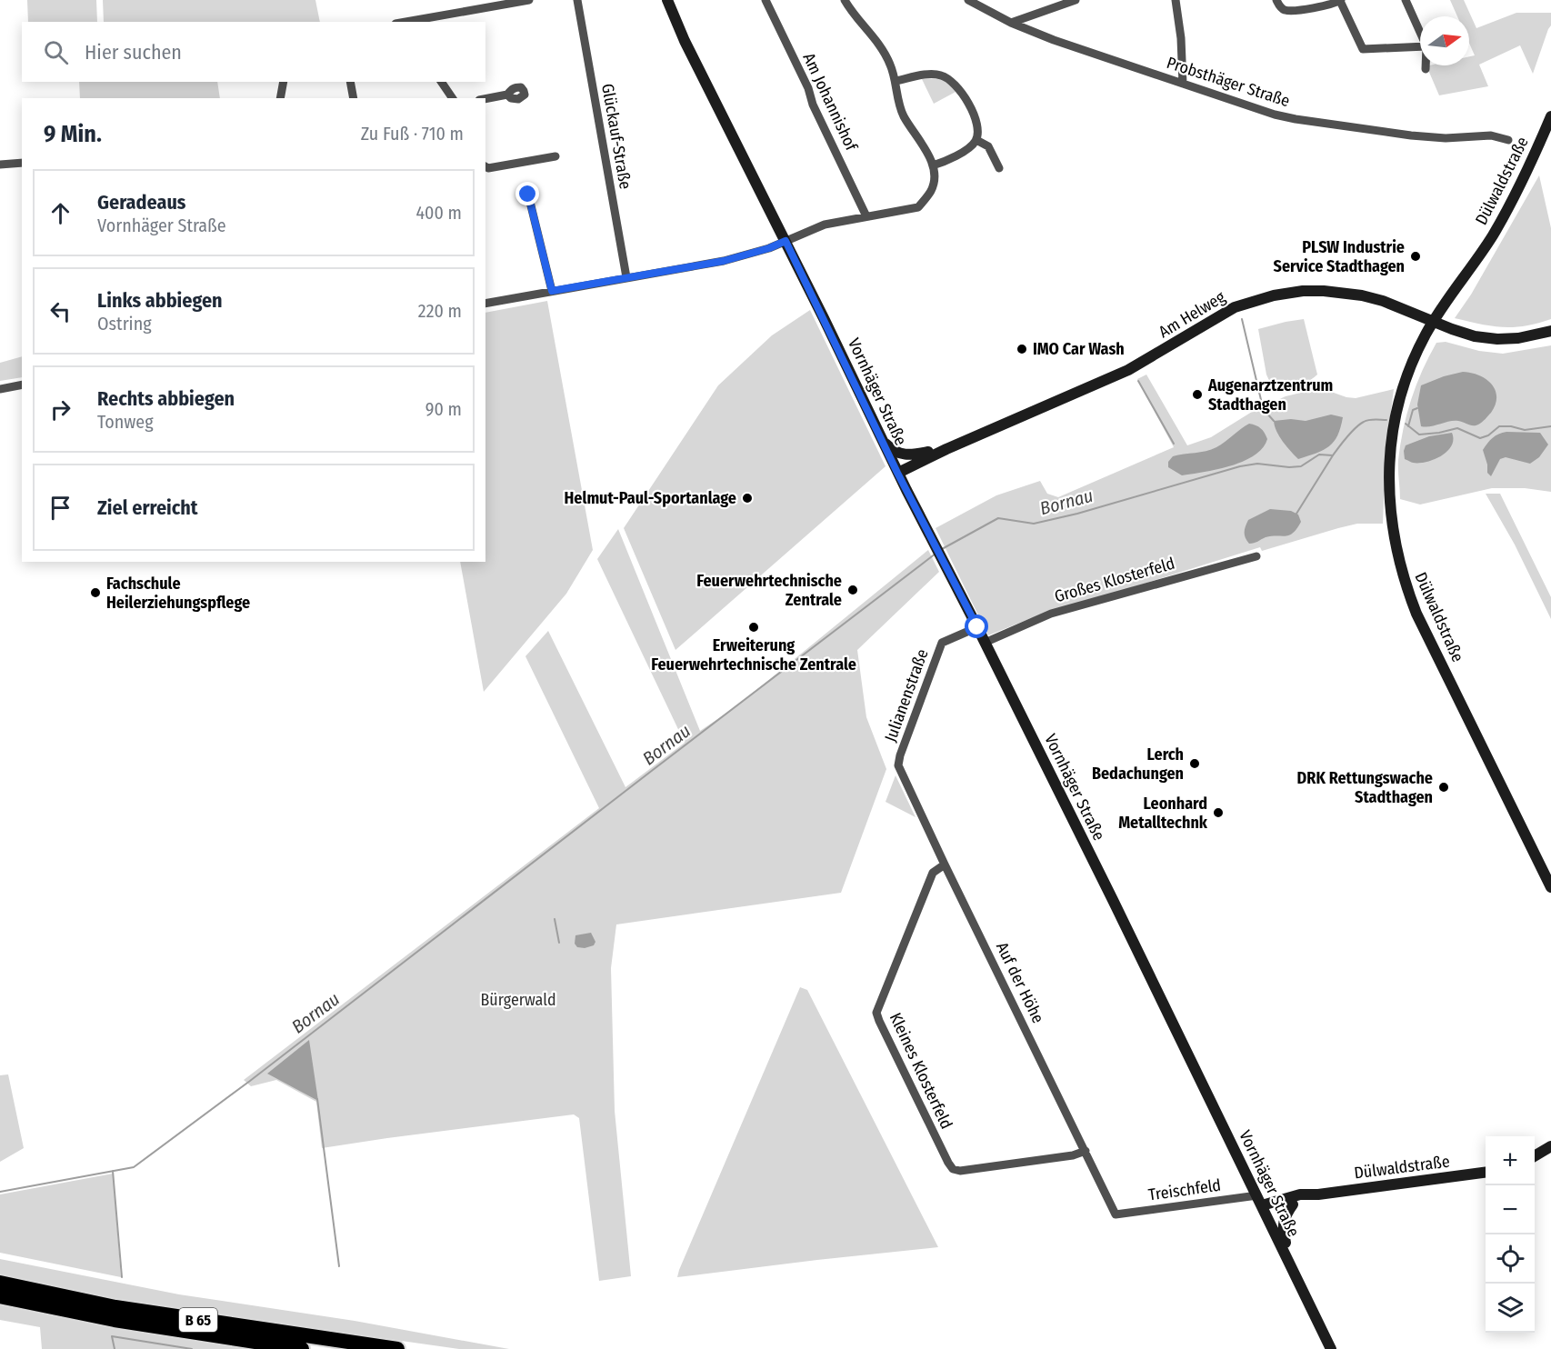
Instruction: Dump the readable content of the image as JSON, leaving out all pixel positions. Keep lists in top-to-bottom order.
{
  "streets": {
    "highway": ["B 65"],
    "main road": ["Dülwaldstraße", "Am Helweg", "Vornhäger Straße"],
    "street": [
      "Probsthäger Straße",
      "Am Johannishof",
      "Glückauf-Straße",
      "Großes Klosterfeld",
      "Julianenstraße",
      "Auf der Höhe",
      "Kleines Klosterfeld",
      "Treischfeld"
    ]
  },
  "crossings": [
    ["Dülwaldstraße", "Am Helweg"],
    ["Dülwaldstraße", "Vornhäger Straße"],
    ["Dülwaldstraße", "Treischfeld"],
    ["Am Helweg", "Vornhäger Straße"],
    ["Vornhäger Straße", "Großes Klosterfeld"],
    ["Vornhäger Straße", "Julianenstraße"],
    ["Vornhäger Straße", "Treischfeld"],
    ["Julianenstraße", "Auf der Höhe"],
    ["Auf der Höhe", "Kleines Klosterfeld"],
    ["Auf der Höhe", "Treischfeld"]
  ],
  "water": ["Bornau"],
  "parks": ["Bürgerwald"],
  "places": [
    "PLSW Industrie Service Stadthagen",
    "IMO Car Wash",
    "Augenarztzentrum Stadthagen",
    "Helmut-Paul-Sportanlage",
    "Feuerwehrtechnische Zentrale",
    "Fachschule Heilerziehungspflege",
    "Erweiterung Feuerwehrtechnische Zentrale",
    "Lerch Bedachungen",
    "DRK Rettungswache Stadthagen",
    "Leonhard Metalltechnk"
  ],
  "north": "right",
  "page": {
    "search": "Hier suchen",
    "heading": ["9 Min.", "Zu Fuß · 710 m"],
    "list": [
      ["Geradeaus", "Vornhäger Straße", "400 m"],
      ["Links abbiegen", "Ostring", "220 m"],
      ["Rechts abbiegen", "Tonweg", "90 m"],
      "Ziel erreicht"
    ],
    "map_buttons": ["+", "−"]
  }
}
